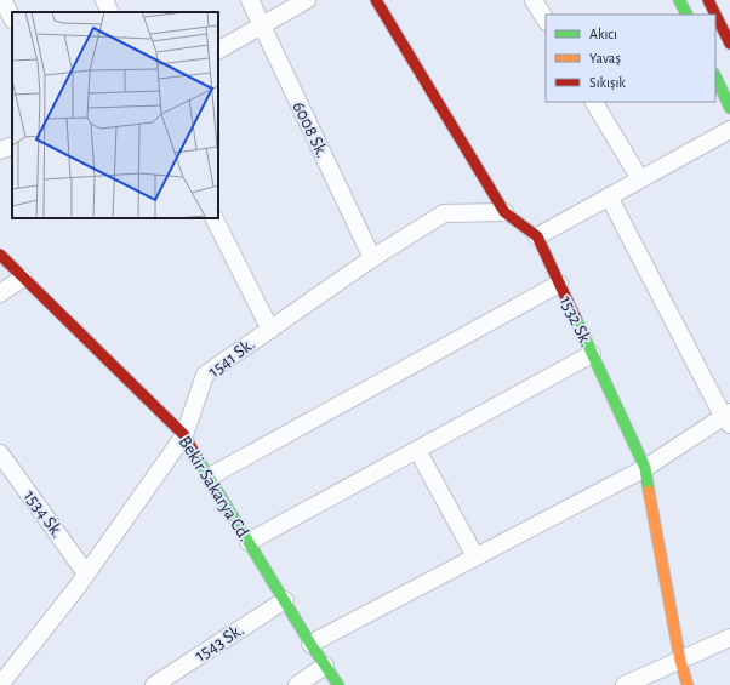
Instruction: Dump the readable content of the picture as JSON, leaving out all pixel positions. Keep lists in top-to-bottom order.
{
  "streets": {
    "main road": ["1532 Sk.", "Bekir Sakarya Cd."],
    "street": [
      "6008 Sk.",
      "1541 Sk.",
      "1534 Sk.",
      "1543 Sk."
    ]
  },
  "crossings": [
    ["6008 Sk.", "1541 Sk."],
    ["1532 Sk.", "1541 Sk."],
    ["1541 Sk.", "Bekir Sakarya Cd."],
    ["1541 Sk.", "1534 Sk."],
    ["Bekir Sakarya Cd.", "1543 Sk."]
  ],
  "legend": ["Akıcı", "Yavaş", "Sıkışık"]
}
